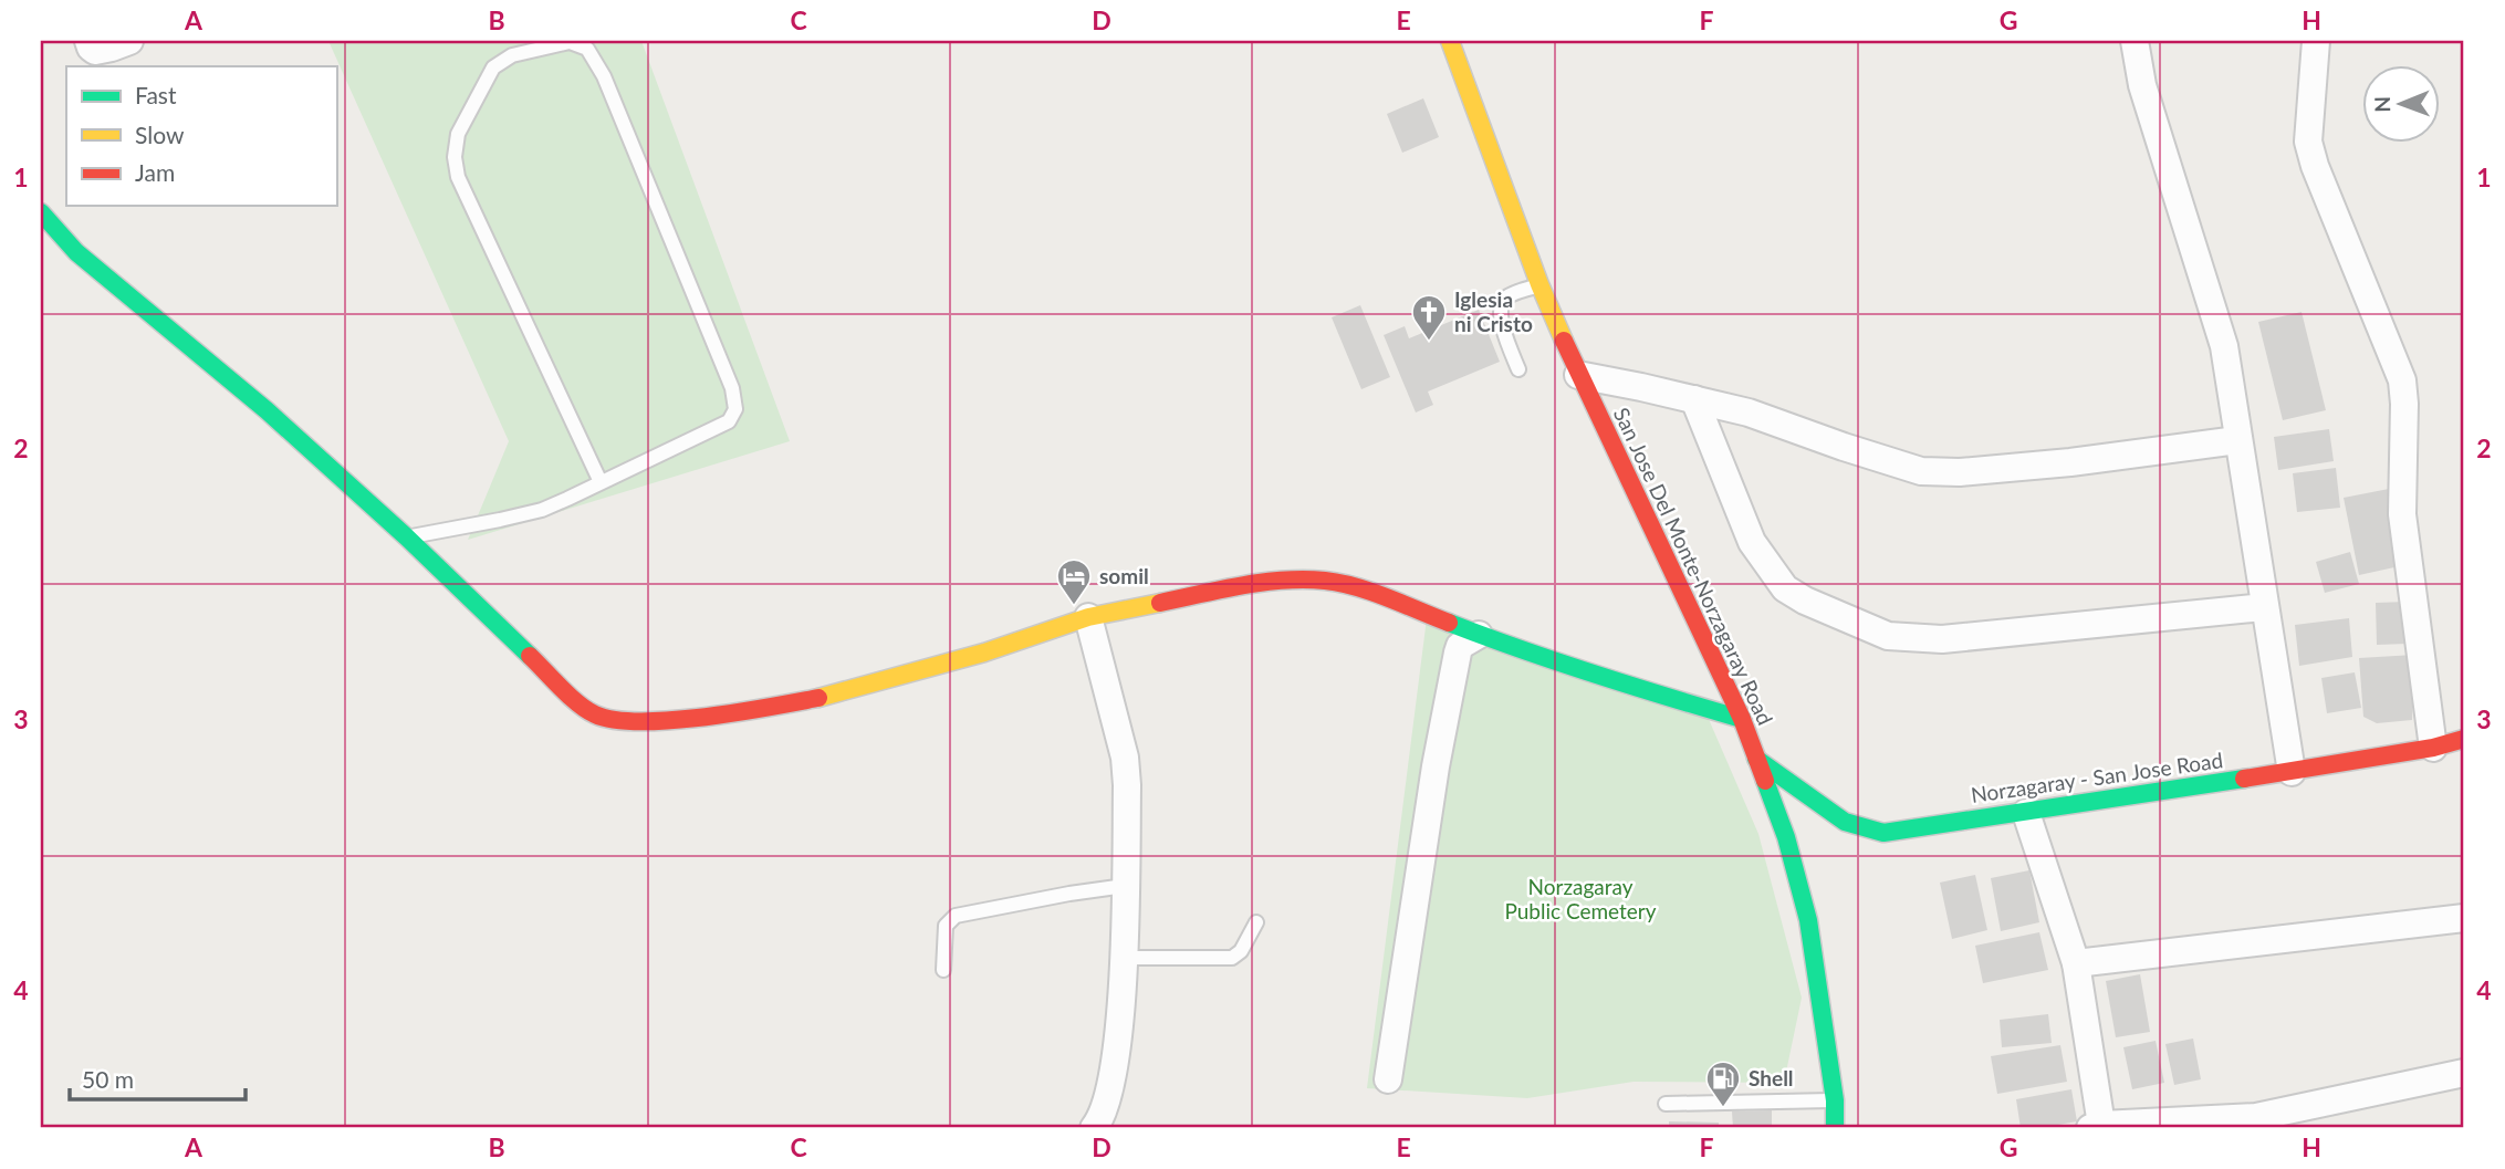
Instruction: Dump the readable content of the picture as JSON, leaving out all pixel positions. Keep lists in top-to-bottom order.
{
  "streets": {
    "street": ["San Jose Del Monte-Norzagaray Road", "Norzagaray - San Jose Road"]
  },
  "crossings": [
    ["San Jose Del Monte-Norzagaray Road", "Norzagaray - San Jose Road"]
  ],
  "parks": ["Norzagaray Public Cemetery"],
  "places": {
    "church": ["Iglesia ni Cristo"],
    "hotel": ["somil"],
    "fuel station": ["Shell"]
  },
  "legend": ["Fast", "Slow", "Jam"],
  "scale_bar": "50 m",
  "north": "left",
  "grid": {
    "columns": [
      "A",
      "B",
      "C",
      "D",
      "E",
      "F",
      "G",
      "H"
    ],
    "rows": [
      "1",
      "2",
      "3",
      "4"
    ]
  }
}
